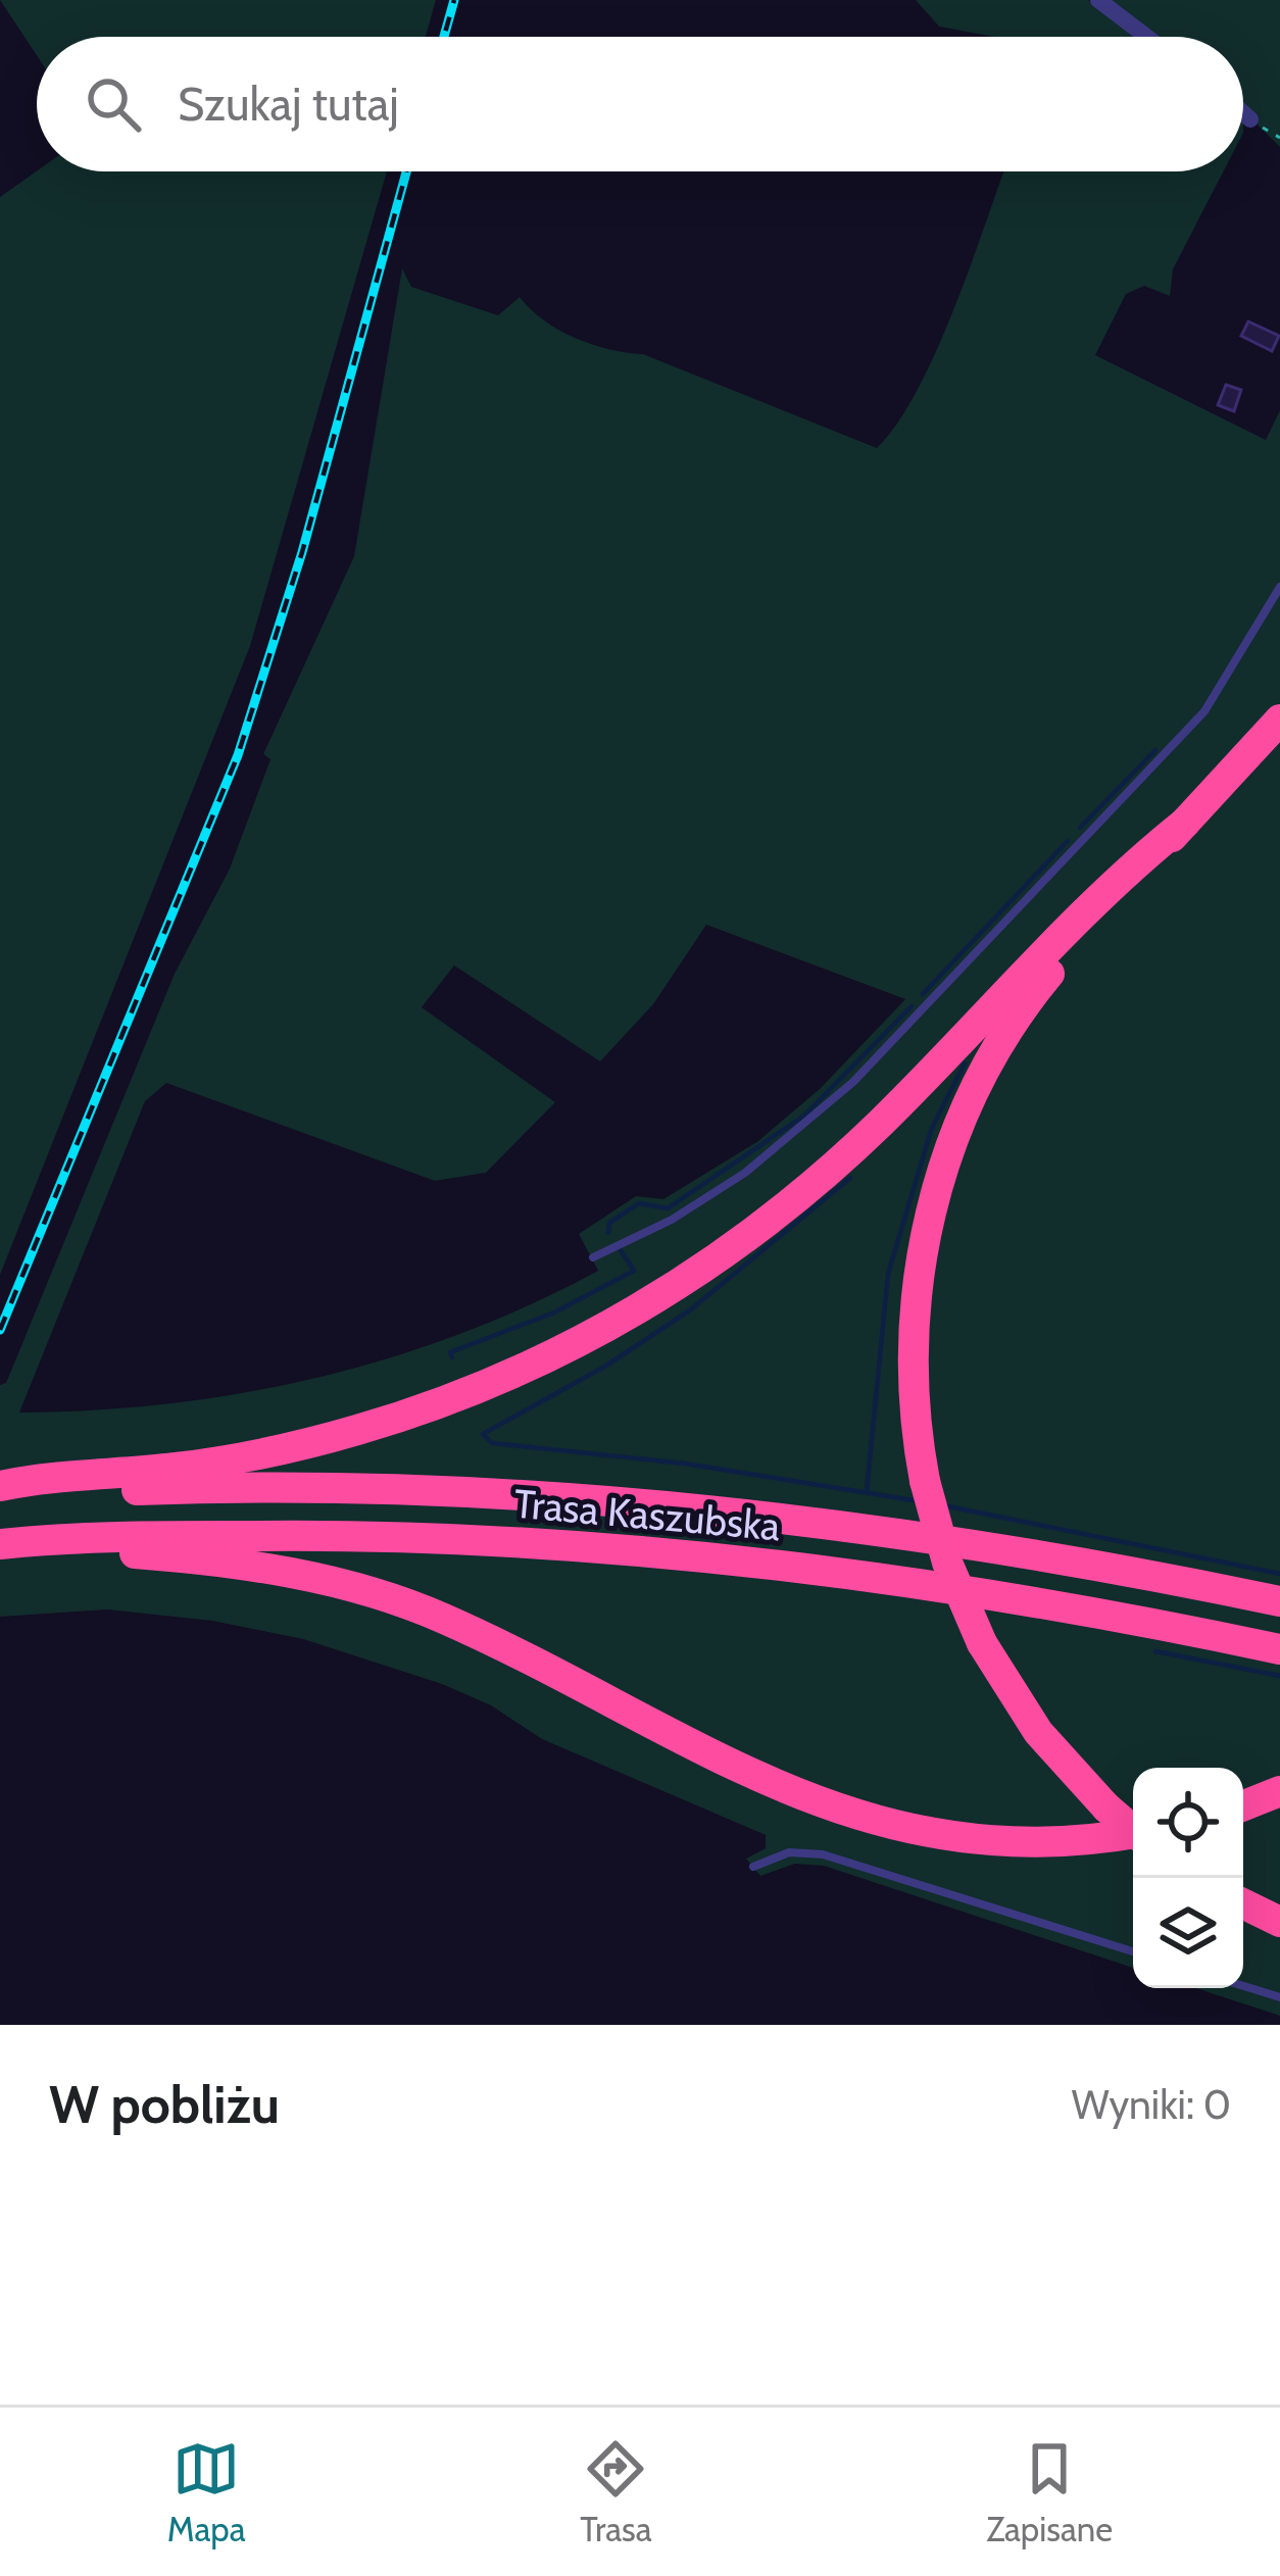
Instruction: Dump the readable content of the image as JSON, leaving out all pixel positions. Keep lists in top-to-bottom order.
{
  "streets": {
    "highway": ["Trasa Kaszubska"]
  },
  "page": {
    "search": "Szukaj tutaj",
    "heading": ["W pobliżu", "Wyniki: 0"],
    "nav": ["Mapa", "Trasa", "Zapisane"]
  }
}
